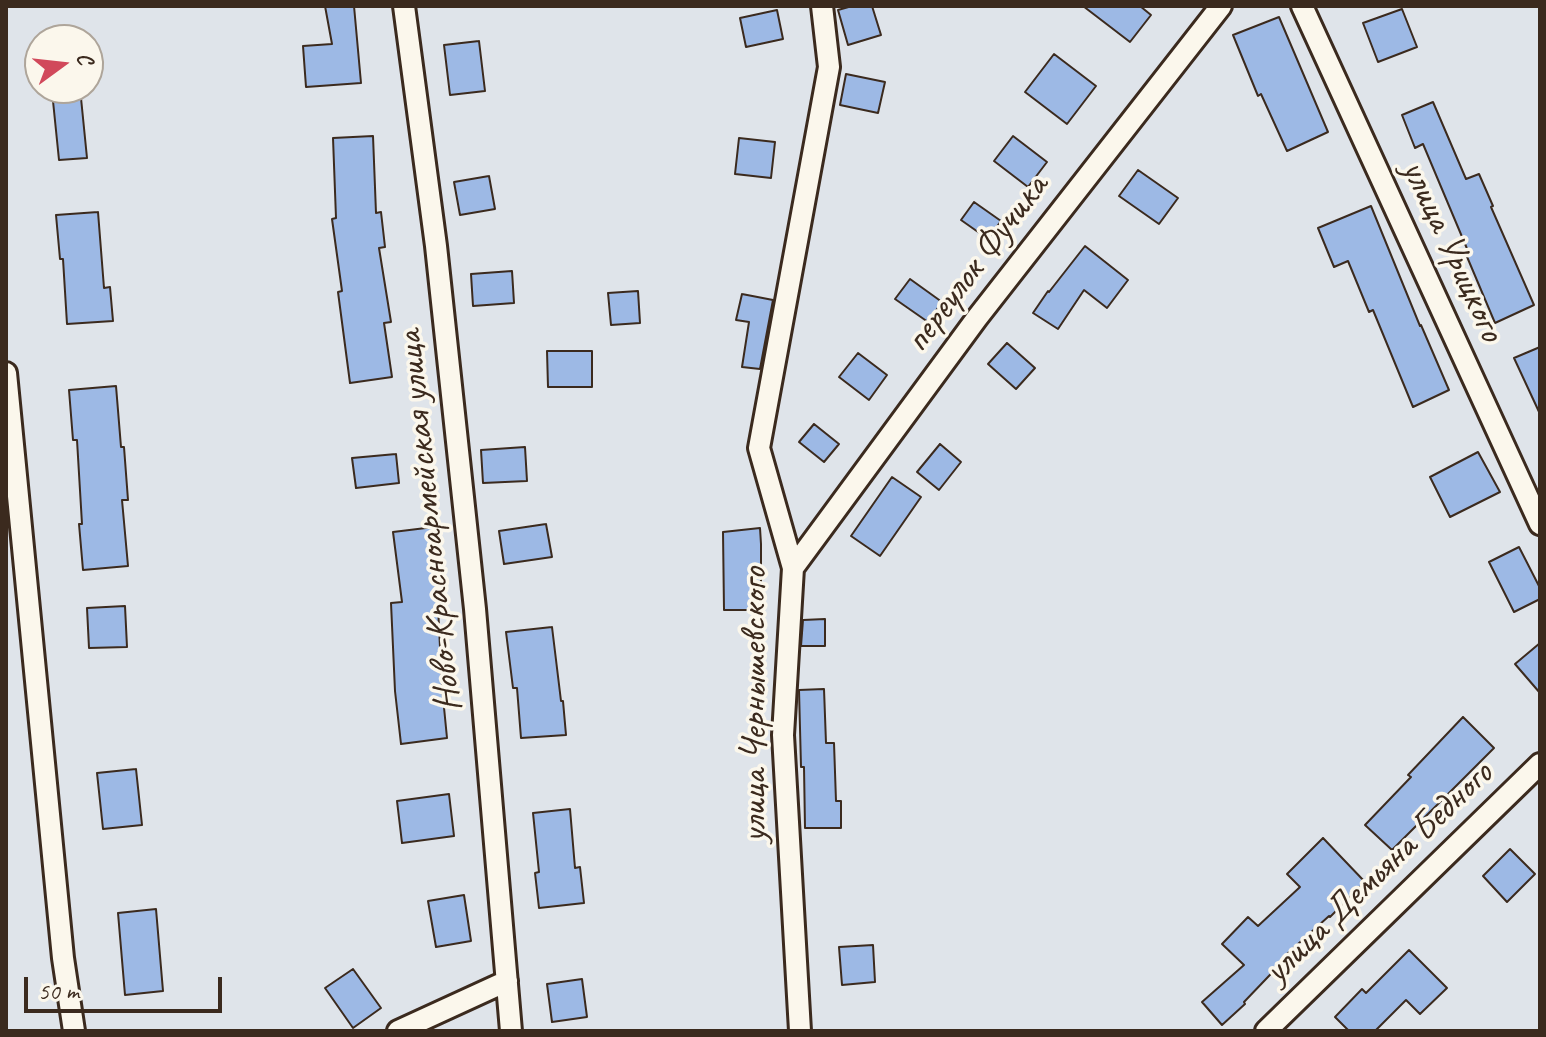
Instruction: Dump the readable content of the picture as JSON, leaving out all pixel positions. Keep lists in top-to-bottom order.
{
  "streets": {
    "street": [
      "улица Урицкого",
      "переулок Фучика",
      "Ново-Красноармейская улица",
      "улица Чернышевского",
      "улица Демьяна Бедного"
    ]
  },
  "crossings": [
    ["переулок Фучика", "улица Чернышевского"]
  ],
  "scale_bar": "50 m",
  "north": "right"
}
